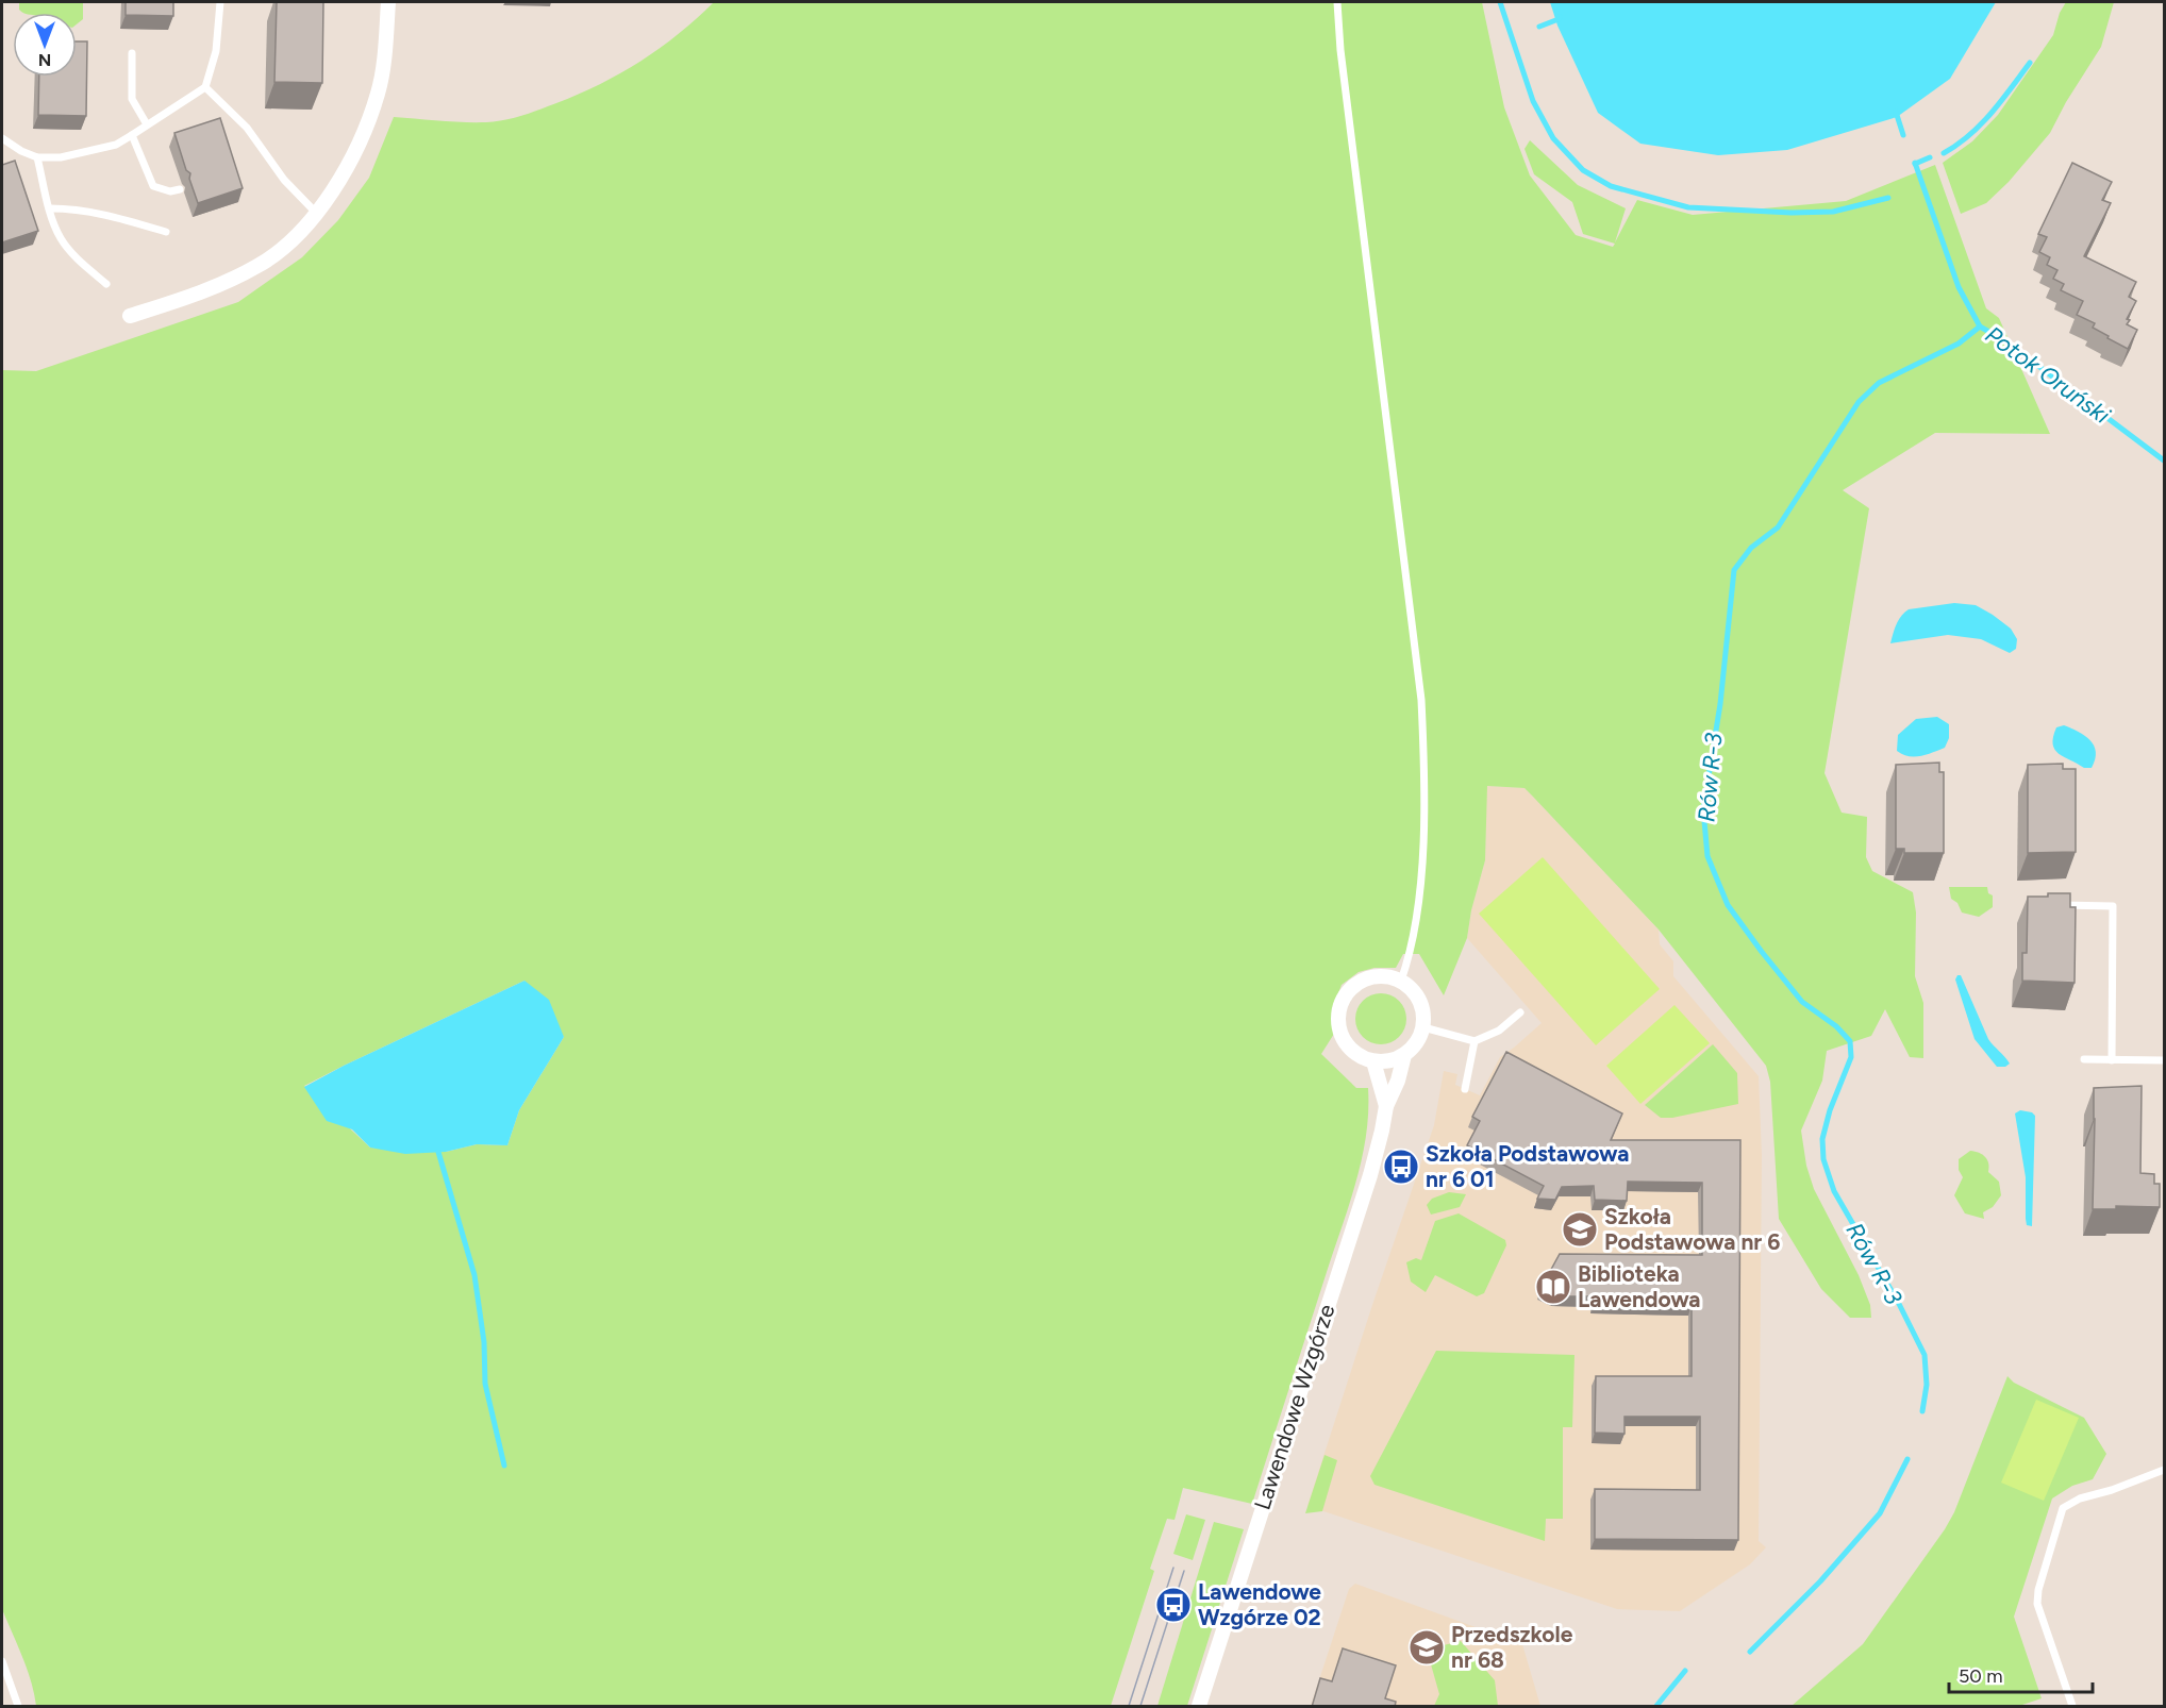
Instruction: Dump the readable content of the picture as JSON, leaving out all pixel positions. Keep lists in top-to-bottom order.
{
  "streets": {
    "street": ["Lawendowe Wzgórze"]
  },
  "water": ["Potok Oruński", "Rów R-3"],
  "places": {
    "bus stop": ["Szkoła Podstawowa nr 6 01", "Lawendowe Wzgórze 02"],
    "school or university": ["Szkoła Podstawowa nr 6", "Przedszkole nr 68"],
    "library": ["Biblioteka Lawendowa"]
  },
  "scale_bar": "50 m",
  "north": "bottom"
}
